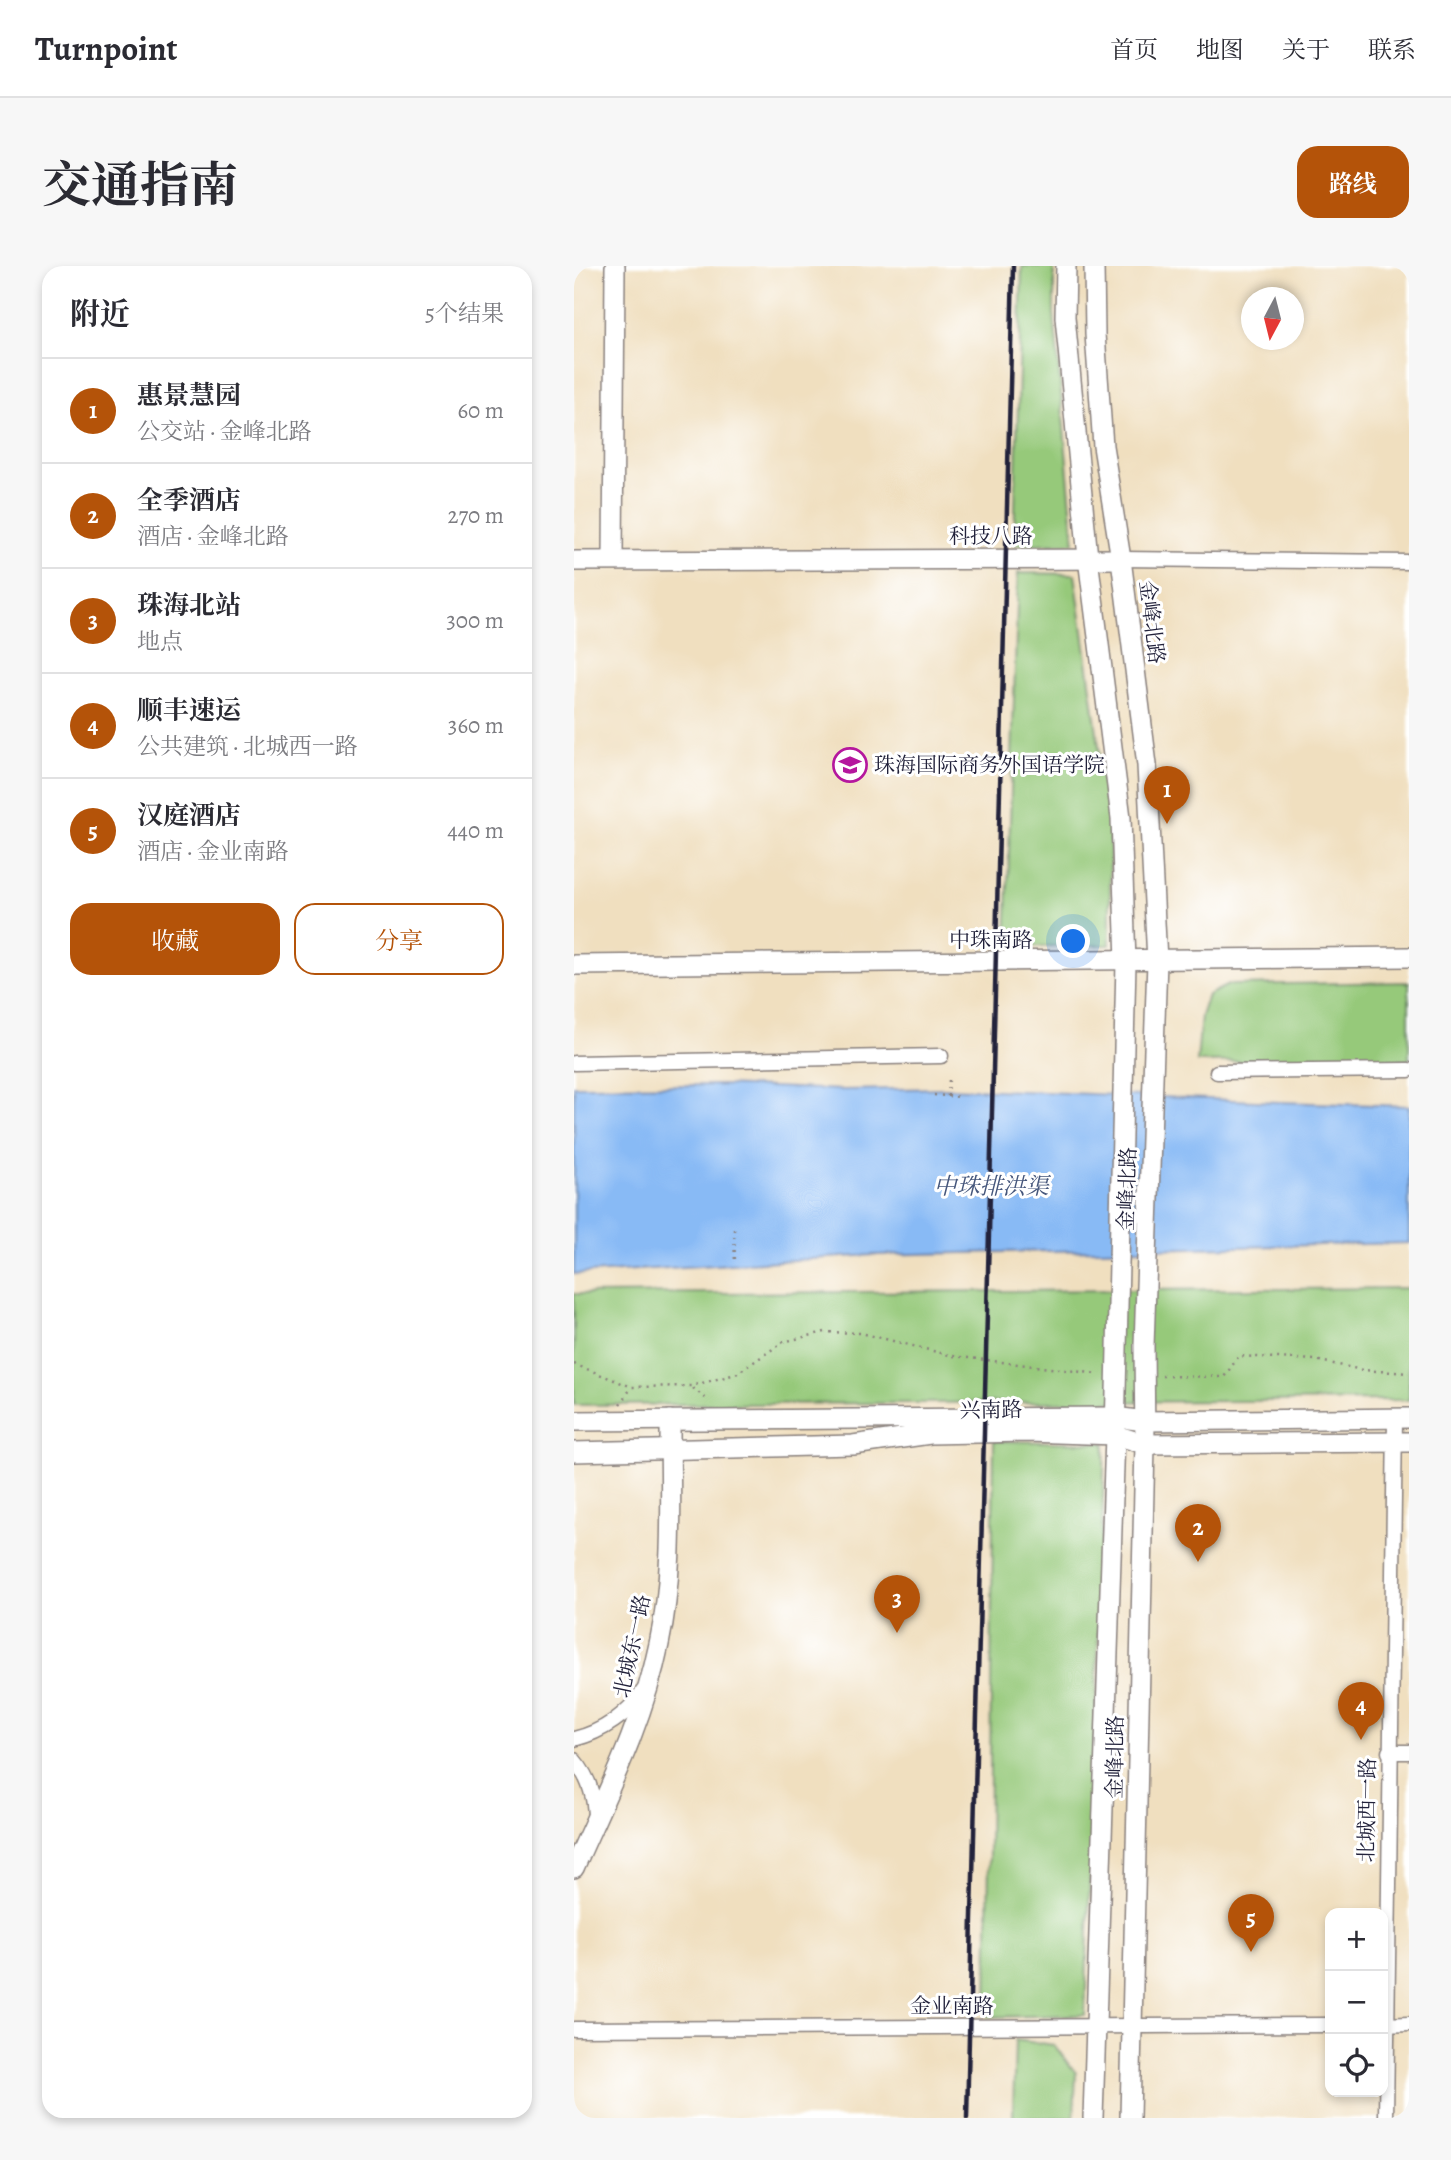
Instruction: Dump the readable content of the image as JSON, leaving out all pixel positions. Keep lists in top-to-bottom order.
{
  "streets": {
    "street": [
      "科技八路",
      "金峰北路",
      "中珠南路",
      "兴南路",
      "北城东一路",
      "北城西一路",
      "金业南路"
    ]
  },
  "crossings": [
    ["科技八路", "金峰北路"],
    ["金峰北路", "中珠南路"],
    ["金峰北路", "兴南路"],
    ["金峰北路", "金业南路"],
    ["兴南路", "北城东一路"],
    ["兴南路", "北城西一路"]
  ],
  "water": ["中珠排洪渠"],
  "places": {
    "school or university": ["珠海国际商务外国语学院"]
  },
  "north": "bottom",
  "page": {
    "header": "Turnpoint",
    "nav": [
      "首页",
      "地图",
      "关于",
      "联系"
    ],
    "title": "交通指南",
    "buttons": [
      "路线",
      ["收藏", "分享"]
    ],
    "heading": ["附近", "5个结果"],
    "list": [
      {
        "mark": "1",
        "name": "惠景慧园",
        "note": "公交站 · 金峰北路",
        "value": "60 m"
      },
      {
        "mark": "2",
        "name": "全季酒店",
        "note": "酒店 · 金峰北路",
        "value": "270 m"
      },
      {
        "mark": "3",
        "name": "珠海北站",
        "note": "地点",
        "value": "300 m"
      },
      {
        "mark": "4",
        "name": "顺丰速运",
        "note": "公共建筑 · 北城西一路",
        "value": "360 m"
      },
      {
        "mark": "5",
        "name": "汉庭酒店",
        "note": "酒店 · 金业南路",
        "value": "440 m"
      }
    ],
    "pins": [
      "1",
      "2",
      "3",
      "4",
      "5"
    ],
    "map_buttons": ["+", "−"]
  }
}
